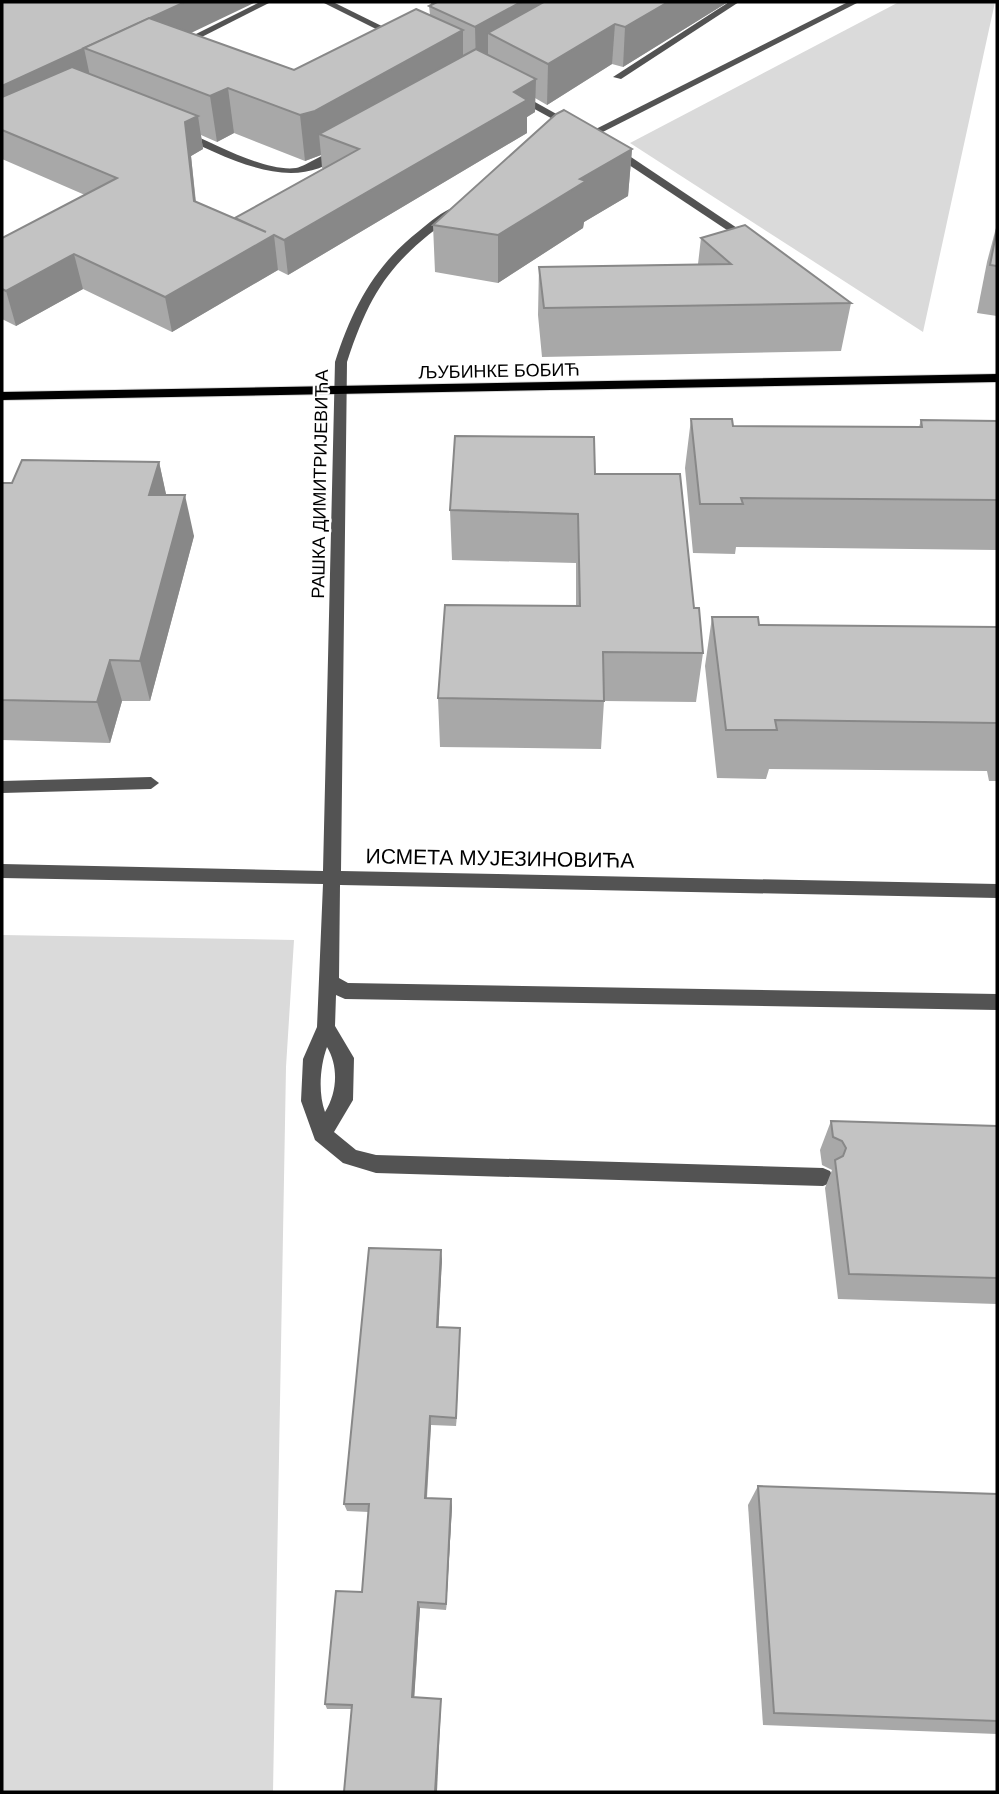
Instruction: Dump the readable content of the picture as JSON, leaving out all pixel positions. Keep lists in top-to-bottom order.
{
  "streets": {
    "main road": ["ЉУБИНКЕ БОБИЋ"],
    "street": ["РАШКА ДИМИТРИЈЕВИЋА", "ИСМЕТА МУЈЕЗИНОВИЋА"]
  },
  "crossings": [
    ["ЉУБИНКЕ БОБИЋ", "РАШКА ДИМИТРИЈЕВИЋА"],
    ["РАШКА ДИМИТРИЈЕВИЋА", "ИСМЕТА МУЈЕЗИНОВИЋА"]
  ]
}
